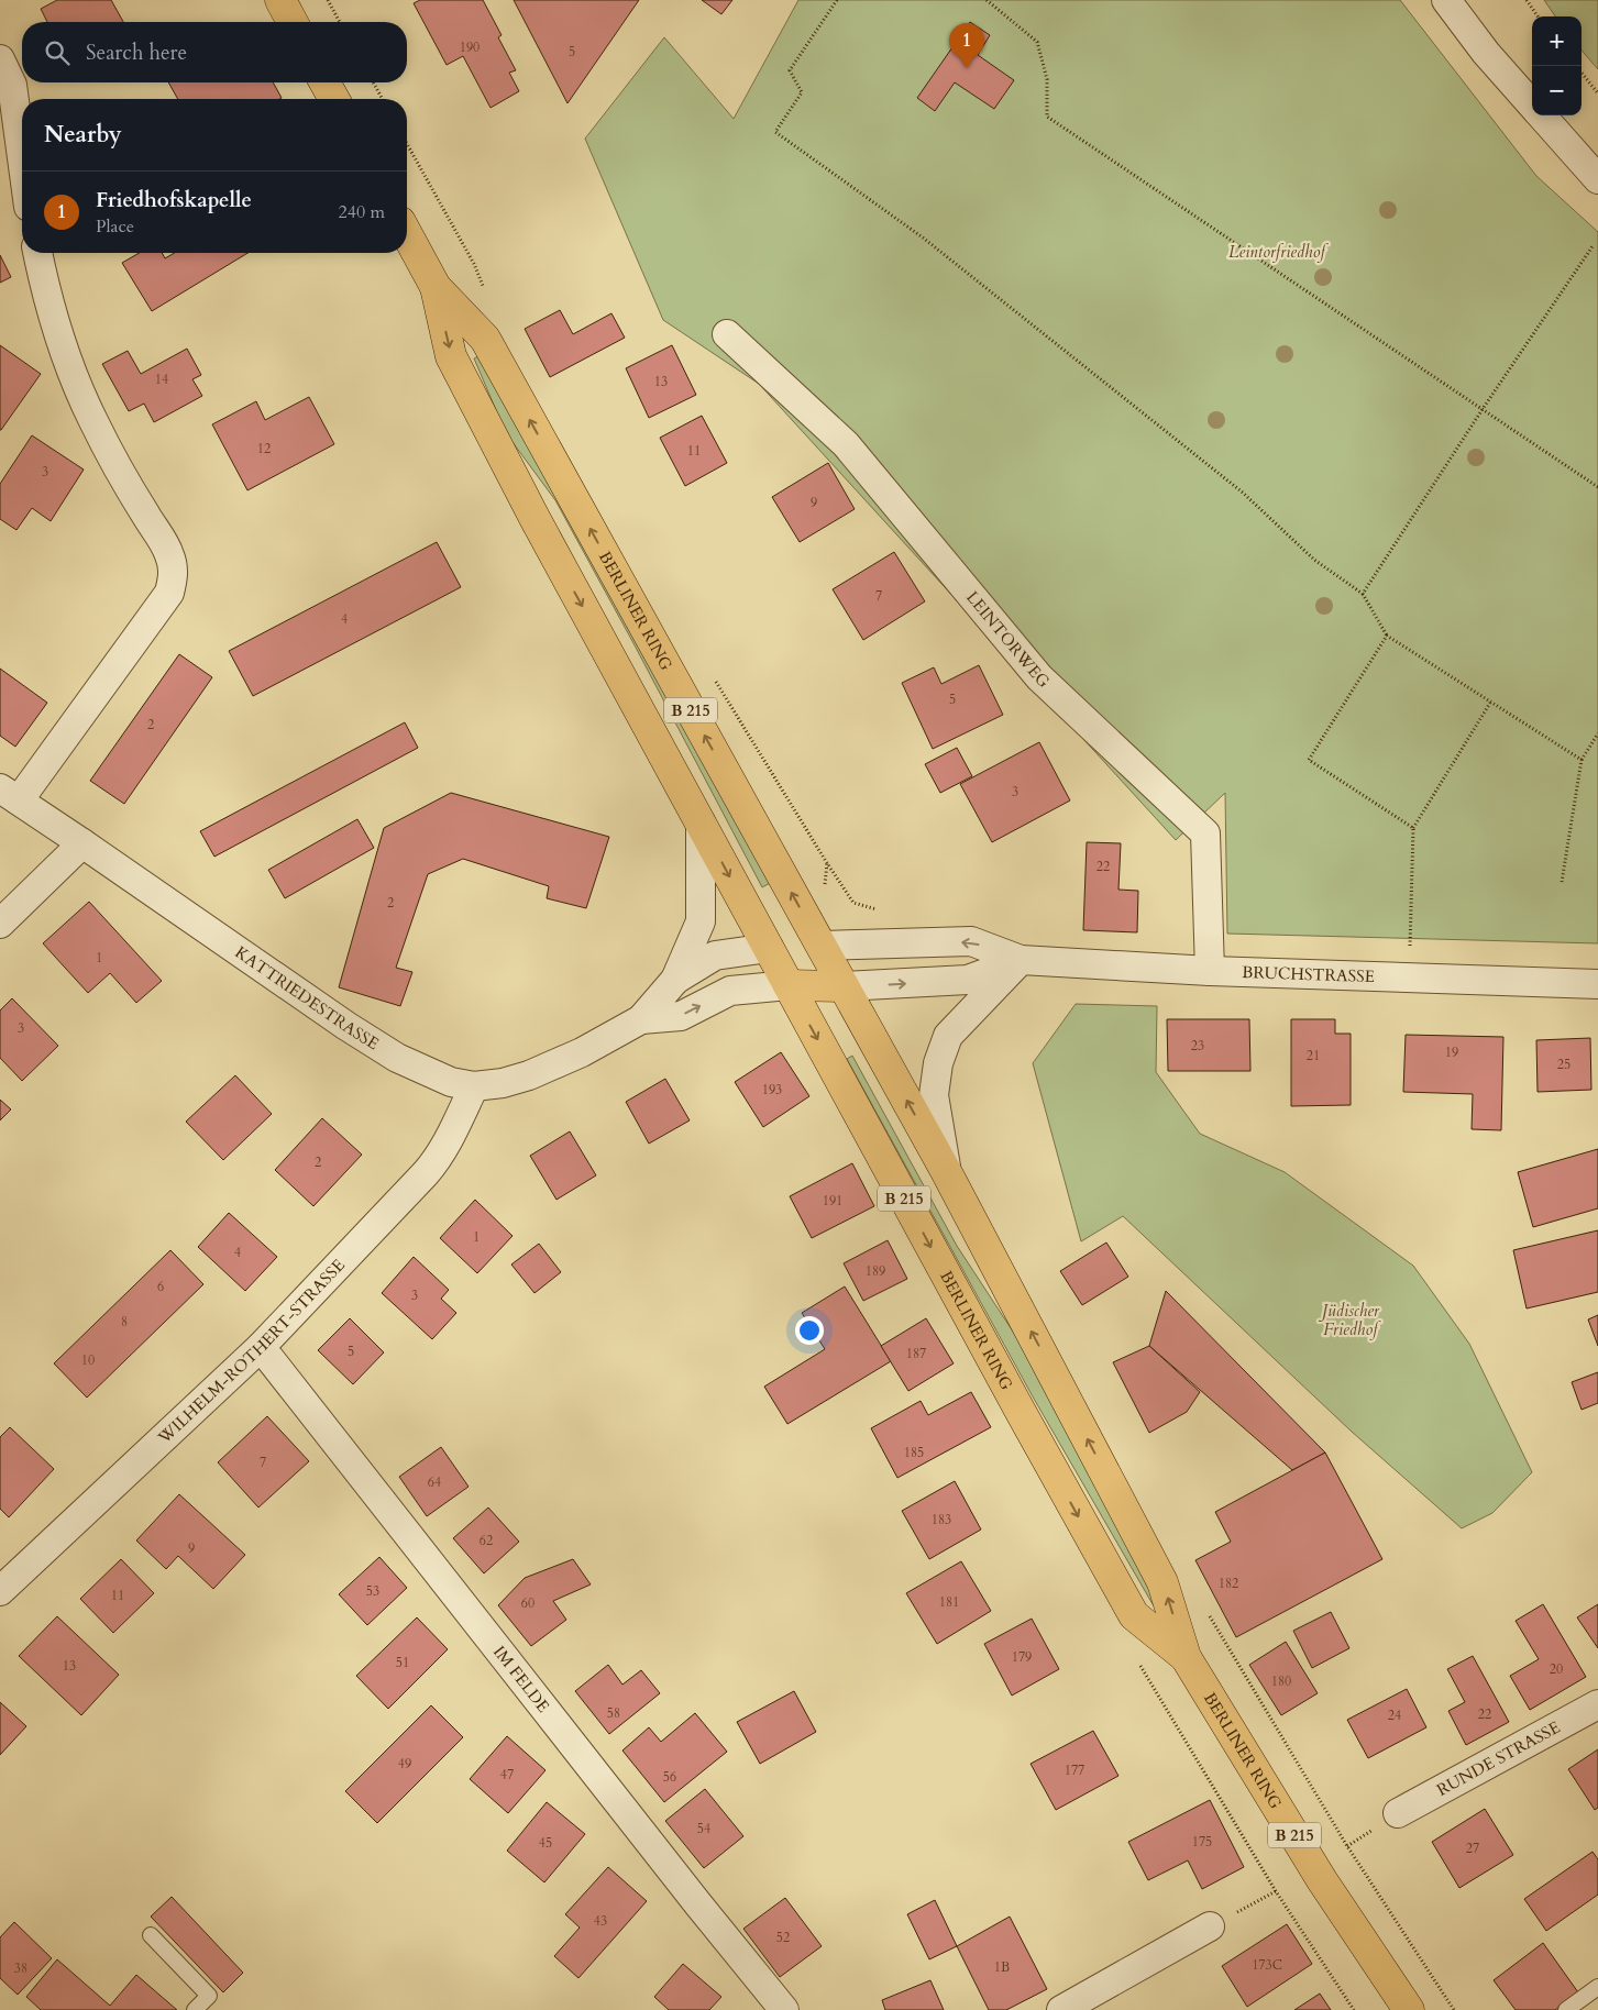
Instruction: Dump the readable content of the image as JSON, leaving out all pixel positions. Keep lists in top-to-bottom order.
{
  "streets": {
    "main road": ["BERLINER RING", "B 215"],
    "street": [
      "LEINTORWEG",
      "BRUCHSTRASSE",
      "KATTRIEDESTRASSE",
      "WILHELM-ROTHERT-STRASSE",
      "IM FELDE",
      "RUNDE STRASSE"
    ]
  },
  "crossings": [
    ["BERLINER RING", "BRUCHSTRASSE"],
    ["BERLINER RING", "KATTRIEDESTRASSE"],
    ["LEINTORWEG", "BRUCHSTRASSE"],
    ["KATTRIEDESTRASSE", "WILHELM-ROTHERT-STRASSE"],
    ["WILHELM-ROTHERT-STRASSE", "IM FELDE"]
  ],
  "parks": ["Leintorfriedhof", "Jüdischer Friedhof"],
  "house_numbers": [
    "190",
    "5",
    "14",
    "13",
    "12",
    "11",
    "3",
    "9",
    "7",
    "4",
    "5",
    "2",
    "3",
    "22",
    "2",
    "1",
    "3",
    "23",
    "19",
    "21",
    "25",
    "193",
    "2",
    "191",
    "1",
    "4",
    "189",
    "6",
    "3",
    "8",
    "5",
    "187",
    "10",
    "185",
    "7",
    "64",
    "183",
    "62",
    "9",
    "182",
    "53",
    "11",
    "181",
    "60",
    "179",
    "51",
    "13",
    "20",
    "180",
    "58",
    "22",
    "24",
    "49",
    "177",
    "47",
    "56",
    "54",
    "175",
    "45",
    "27",
    "43",
    "52",
    "173C",
    "1B",
    "38"
  ],
  "page": {
    "map_buttons": ["+", "−"],
    "search": "Search here",
    "pins": "1",
    "heading": "Nearby",
    "list": [
      {
        "mark": "1",
        "name": "Friedhofskapelle",
        "note": "Place",
        "value": "240 m"
      }
    ]
  }
}
